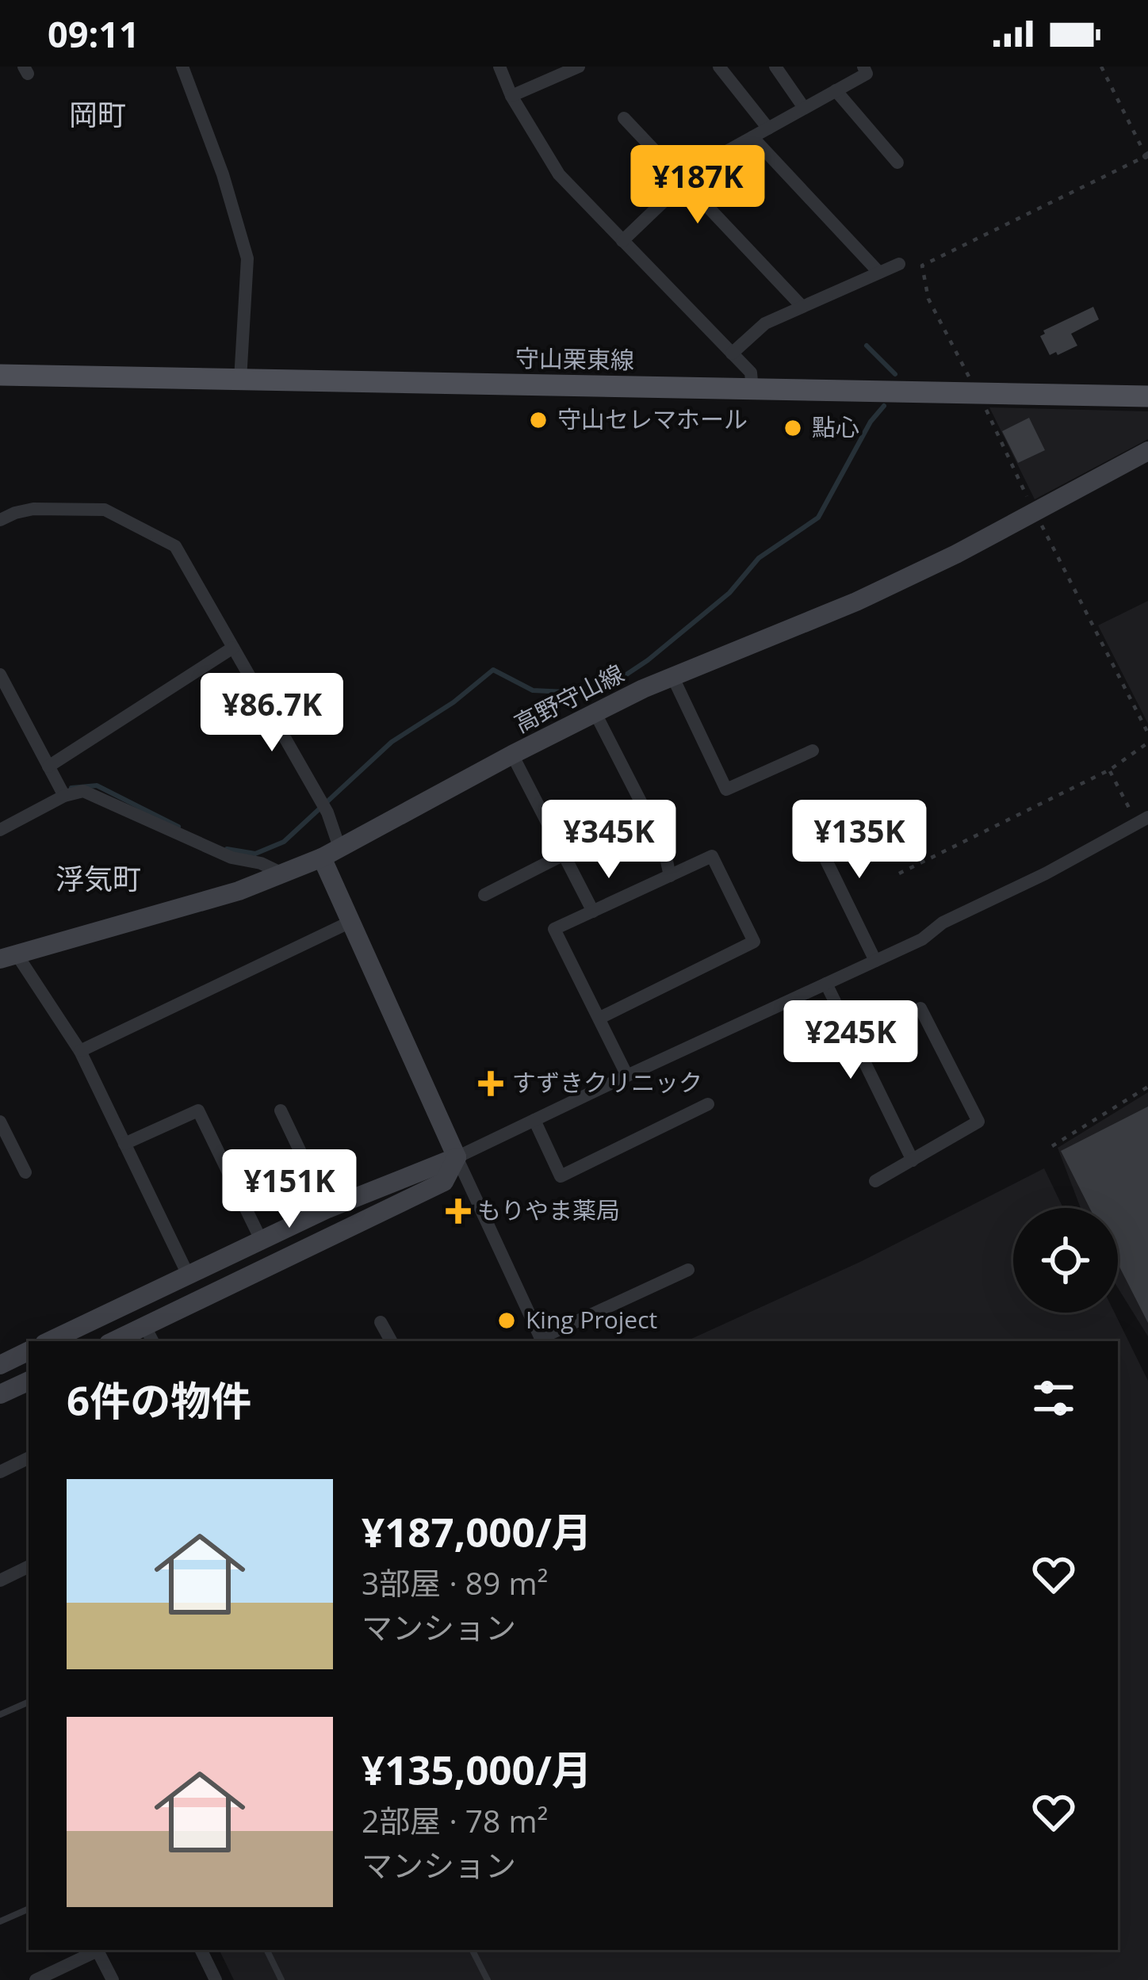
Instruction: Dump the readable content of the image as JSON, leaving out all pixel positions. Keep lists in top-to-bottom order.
{
  "streets": {
    "main road": ["守山栗東線"],
    "street": ["高野守山線"]
  },
  "districts": ["岡町", "浮気町"],
  "places": {
    "other": ["守山セレマホール", "點心", "King Project"],
    "health": ["すずきクリニック", "もりやま薬局"]
  },
  "page": {
    "status": "09:11",
    "price": [
      "¥187K",
      "¥86.7K",
      "¥345K",
      "¥135K",
      "¥245K",
      "¥151K"
    ],
    "heading": "6件の物件",
    "list": [
      {
        "name": "¥187,000/月",
        "note": "3部屋 · 89 m² · マンション"
      },
      {
        "name": "¥135,000/月",
        "note": "2部屋 · 78 m² · マンション"
      }
    ]
  }
}
